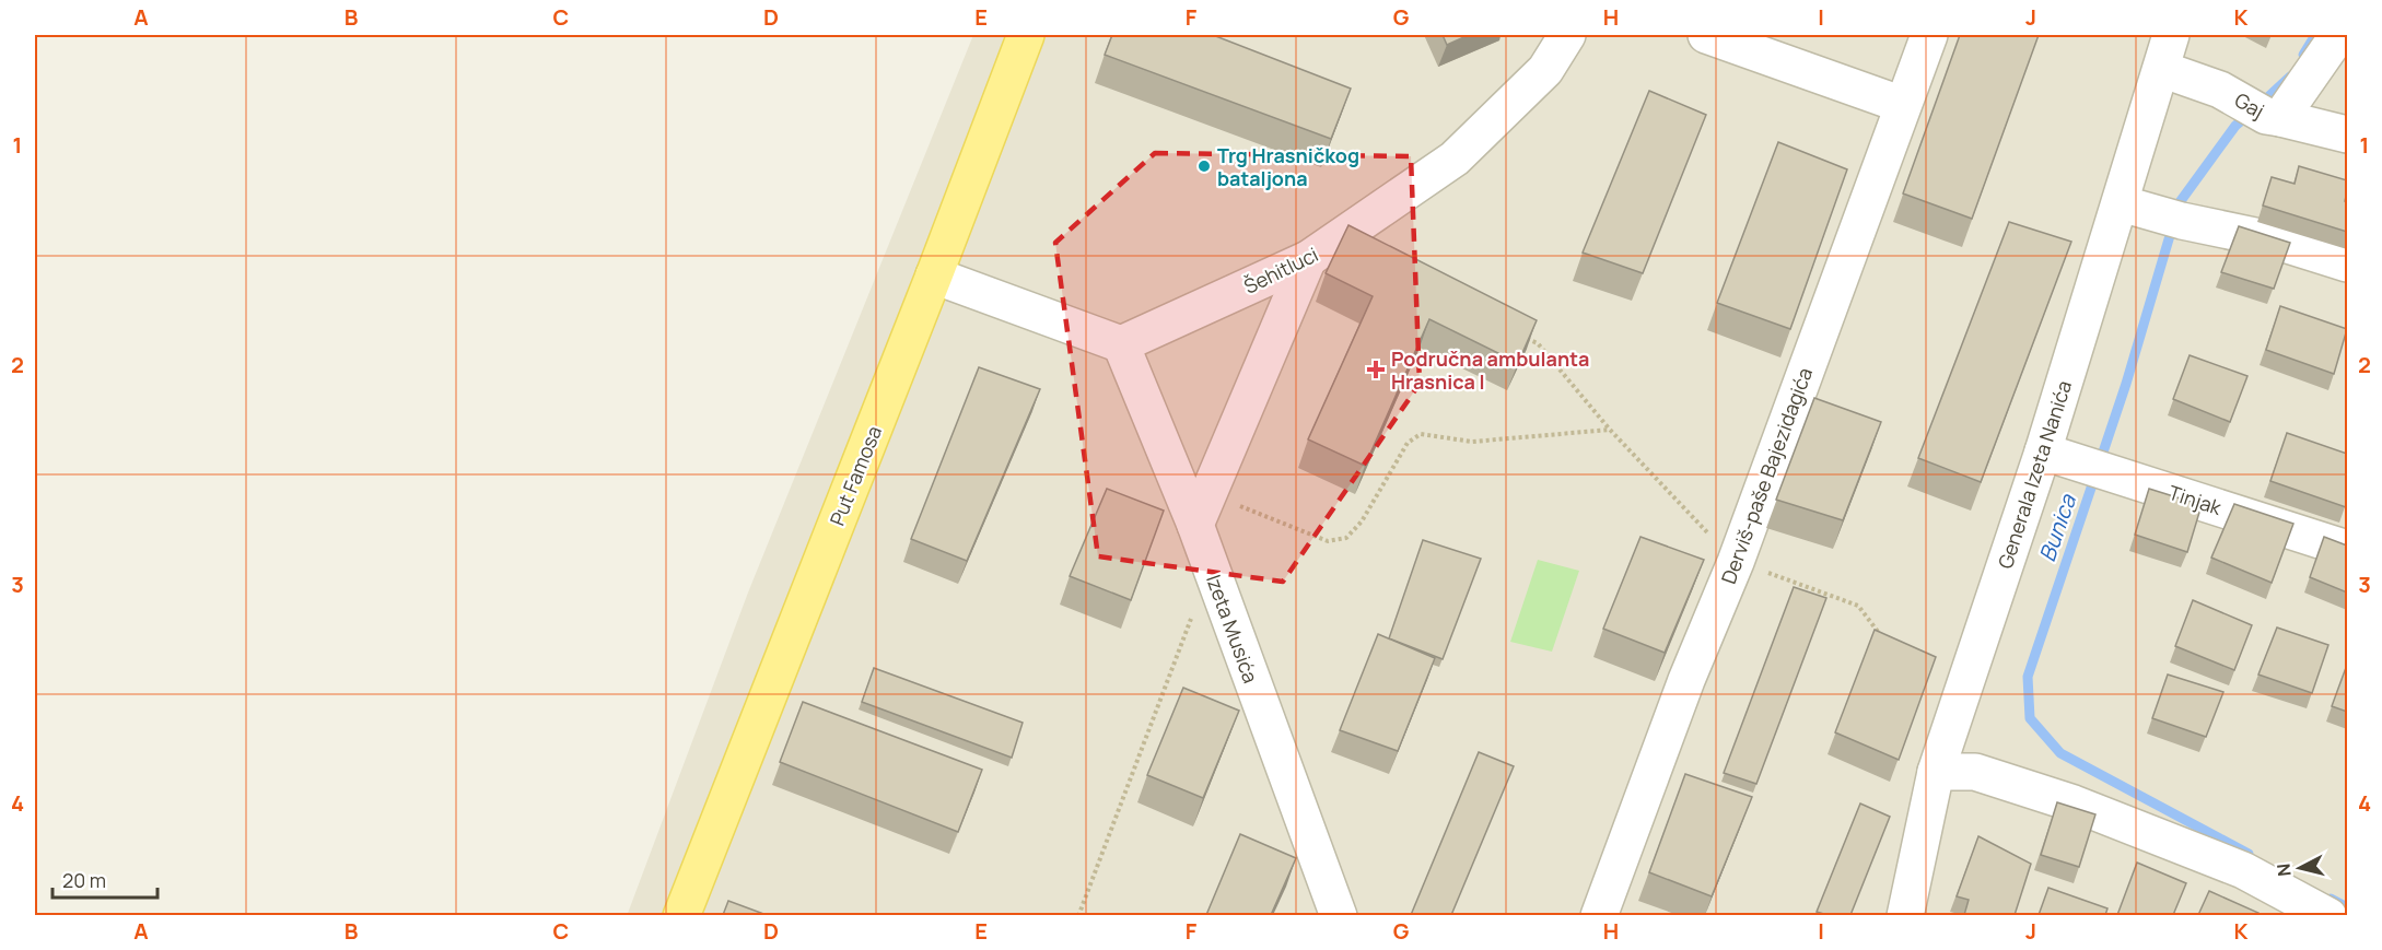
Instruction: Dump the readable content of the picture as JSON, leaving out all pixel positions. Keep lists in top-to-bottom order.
{
  "streets": {
    "main road": ["Put Famosa"],
    "street": [
      "Gaj",
      "Šehitluci",
      "Generala Izeta Nanića",
      "Derviš-paše Bajezidagića",
      "Tinjak",
      "Izeta Musića"
    ]
  },
  "crossings": [
    ["Gaj", "Generala Izeta Nanića"],
    ["Šehitluci", "Izeta Musića"],
    ["Generala Izeta Nanića", "Tinjak"]
  ],
  "water": ["Bunica"],
  "places": {
    "other": ["Trg Hrasničkog bataljona"],
    "health": ["Područna ambulanta Hrasnica I"]
  },
  "scale_bar": "20 m",
  "north": "left",
  "grid": {
    "columns": [
      "A",
      "B",
      "C",
      "D",
      "E",
      "F",
      "G",
      "H",
      "I",
      "J",
      "K"
    ],
    "rows": [
      "1",
      "2",
      "3",
      "4"
    ]
  }
}
